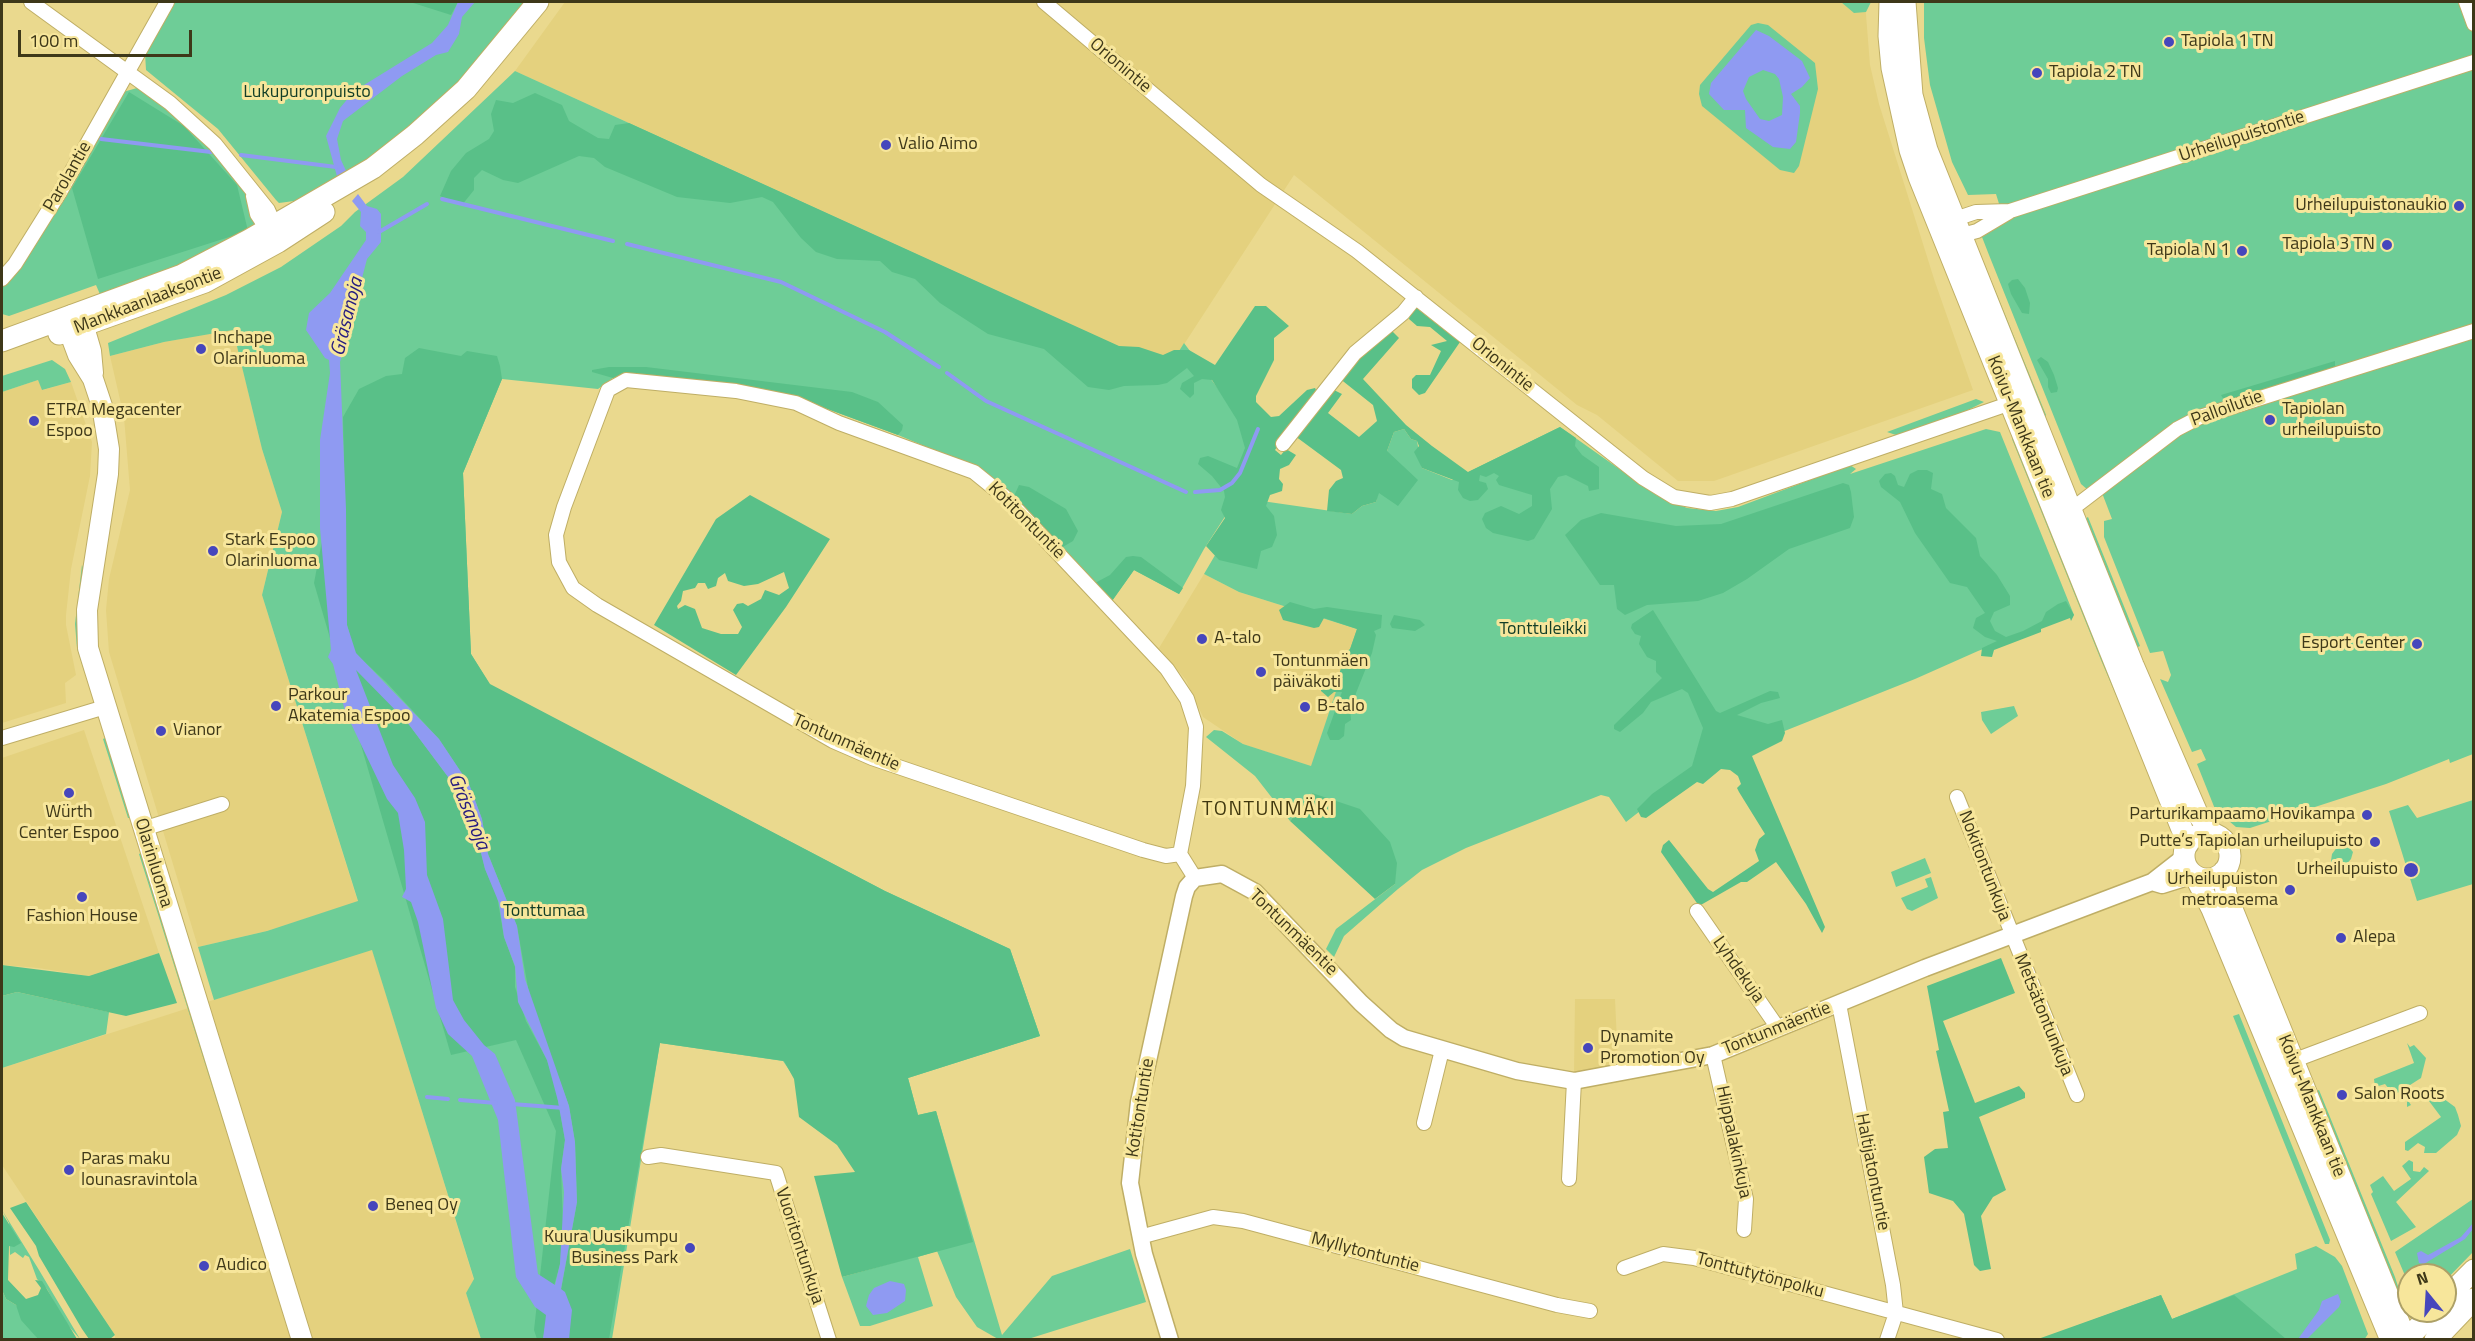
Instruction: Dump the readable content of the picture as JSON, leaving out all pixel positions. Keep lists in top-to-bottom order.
{
  "streets": {
    "main road": ["Mankkaanlaaksontie", "Koivu-Mankkaan tie", "Olarinluoma"],
    "street": [
      "Orionintie",
      "Urheilupuistontie",
      "Parolantie",
      "Palloilutie",
      "Kotitontuntie",
      "Tontunmäentie",
      "Nokitontunkuja",
      "Lyhdekuja",
      "Metsätontunkuja",
      "Hiippalakinkuja",
      "Haltijatontuntie",
      "Vuoritontunkuja",
      "Myllytontuntie",
      "Tonttutytönpolku"
    ]
  },
  "crossings": [
    ["Orionintie", "Koivu-Mankkaan tie"],
    ["Urheilupuistontie", "Koivu-Mankkaan tie"],
    ["Mankkaanlaaksontie", "Olarinluoma"],
    ["Palloilutie", "Koivu-Mankkaan tie"],
    ["Koivu-Mankkaan tie", "Tontunmäentie"],
    ["Kotitontuntie", "Tontunmäentie"],
    ["Kotitontuntie", "Myllytontuntie"],
    ["Tontunmäentie", "Nokitontunkuja"],
    ["Tontunmäentie", "Lyhdekuja"],
    ["Tontunmäentie", "Metsätontunkuja"],
    ["Tontunmäentie", "Hiippalakinkuja"],
    ["Tontunmäentie", "Haltijatontuntie"],
    ["Nokitontunkuja", "Metsätontunkuja"],
    ["Haltijatontuntie", "Tonttutytönpolku"]
  ],
  "districts": ["TONTUNMÄKI"],
  "water": ["Gräsanoja"],
  "parks": ["Lukupuronpuisto", "Tonttuleikki", "Tonttumaa"],
  "places": [
    "Tapiola 1 TN",
    "Tapiola 2 TN",
    "Valio Aimo",
    "Urheilupuistonaukio",
    "Tapiola 3 TN",
    "Tapiola N 1",
    "Inchape Olarinluoma",
    "Tapiolan urheilupuisto",
    "ETRA Megacenter Espoo",
    "Stark Espoo Olarinluoma",
    "A-talo",
    "Esport Center",
    "Tontunmäen päiväkoti",
    "Parkour Akatemia Espoo",
    "B-talo",
    "Vianor",
    "Würth Center Espoo",
    "Parturikampaamo Hovikampa",
    "Putte’s Tapiolan urheilupuisto",
    "Urheilupuisto",
    "Urheilupuiston metroasema",
    "Fashion House",
    "Alepa",
    "Dynamite Promotion Oy",
    "Salon Roots",
    "Paras maku lounasravintola",
    "Beneq Oy",
    "Kuura Uusikumpu Business Park",
    "Audico"
  ],
  "scale_bar": "100 m",
  "north": "top"
}
